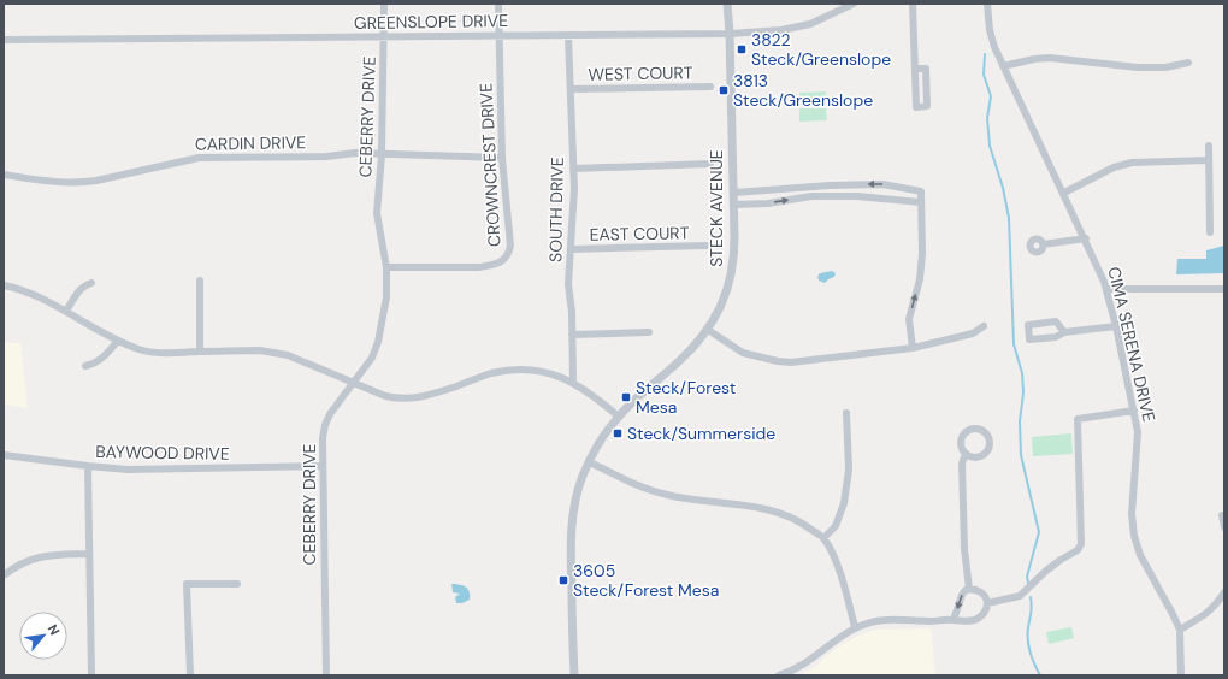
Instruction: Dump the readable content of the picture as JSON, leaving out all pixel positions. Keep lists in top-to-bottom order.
{
  "streets": {
    "street": [
      "GREENSLOPE DRIVE",
      "WEST COURT",
      "CEBERRY DRIVE",
      "CARDIN DRIVE",
      "CROWNCREST DRIVE",
      "STECK AVENUE",
      "SOUTH DRIVE",
      "EAST COURT",
      "CIMA SERENA DRIVE",
      "BAYWOOD DRIVE"
    ]
  },
  "crossings": [
    ["GREENSLOPE DRIVE", "CEBERRY DRIVE"],
    ["GREENSLOPE DRIVE", "CROWNCREST DRIVE"],
    ["GREENSLOPE DRIVE", "STECK AVENUE"],
    ["GREENSLOPE DRIVE", "SOUTH DRIVE"],
    ["WEST COURT", "SOUTH DRIVE"],
    ["CEBERRY DRIVE", "CARDIN DRIVE"],
    ["CEBERRY DRIVE", "CROWNCREST DRIVE"],
    ["CEBERRY DRIVE", "BAYWOOD DRIVE"],
    ["CARDIN DRIVE", "CROWNCREST DRIVE"],
    ["SOUTH DRIVE", "EAST COURT"]
  ],
  "places": {
    "transit": [
      "3822 Steck/Greenslope",
      "3813 Steck/Greenslope",
      "Steck/Forest Mesa",
      "Steck/Summerside",
      "3605 Steck/Forest Mesa"
    ]
  },
  "north": "top right"
}
